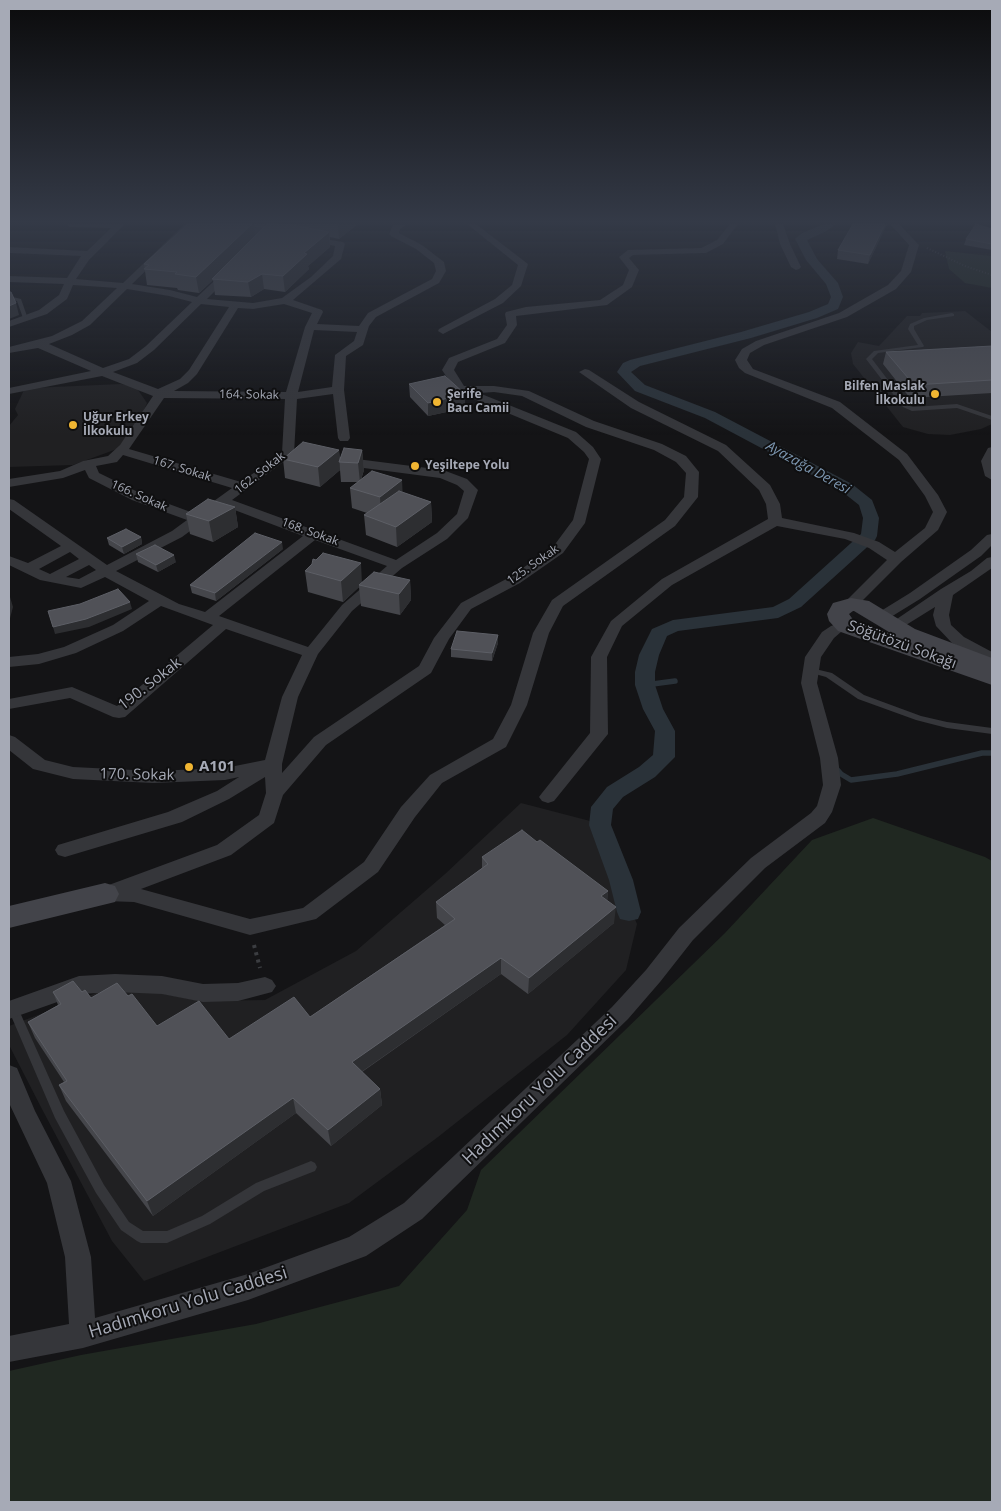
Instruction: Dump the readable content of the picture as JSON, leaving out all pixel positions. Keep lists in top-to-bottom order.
{
  "streets": {
    "street": [
      "164. Sokak",
      "167. Sokak",
      "162. Sokak",
      "166. Sokak",
      "168. Sokak",
      "125. Sokak",
      "Söğütözü Sokağı",
      "190. Sokak",
      "170. Sokak",
      "Hadımkoru Yolu Caddesi"
    ]
  },
  "crossings": [
    ["164. Sokak", "162. Sokak"],
    ["167. Sokak", "162. Sokak"],
    ["162. Sokak", "166. Sokak"],
    ["162. Sokak", "168. Sokak"],
    ["Söğütözü Sokağı", "Hadımkoru Yolu Caddesi"]
  ],
  "water": ["Ayazağa Deresi"],
  "places": [
    "Bilfen Maslak İlkokulu",
    "Şerife Bacı Camii",
    "Uğur Erkey İlkokulu",
    "Yeşiltepe Yolu",
    "A101"
  ]
}
